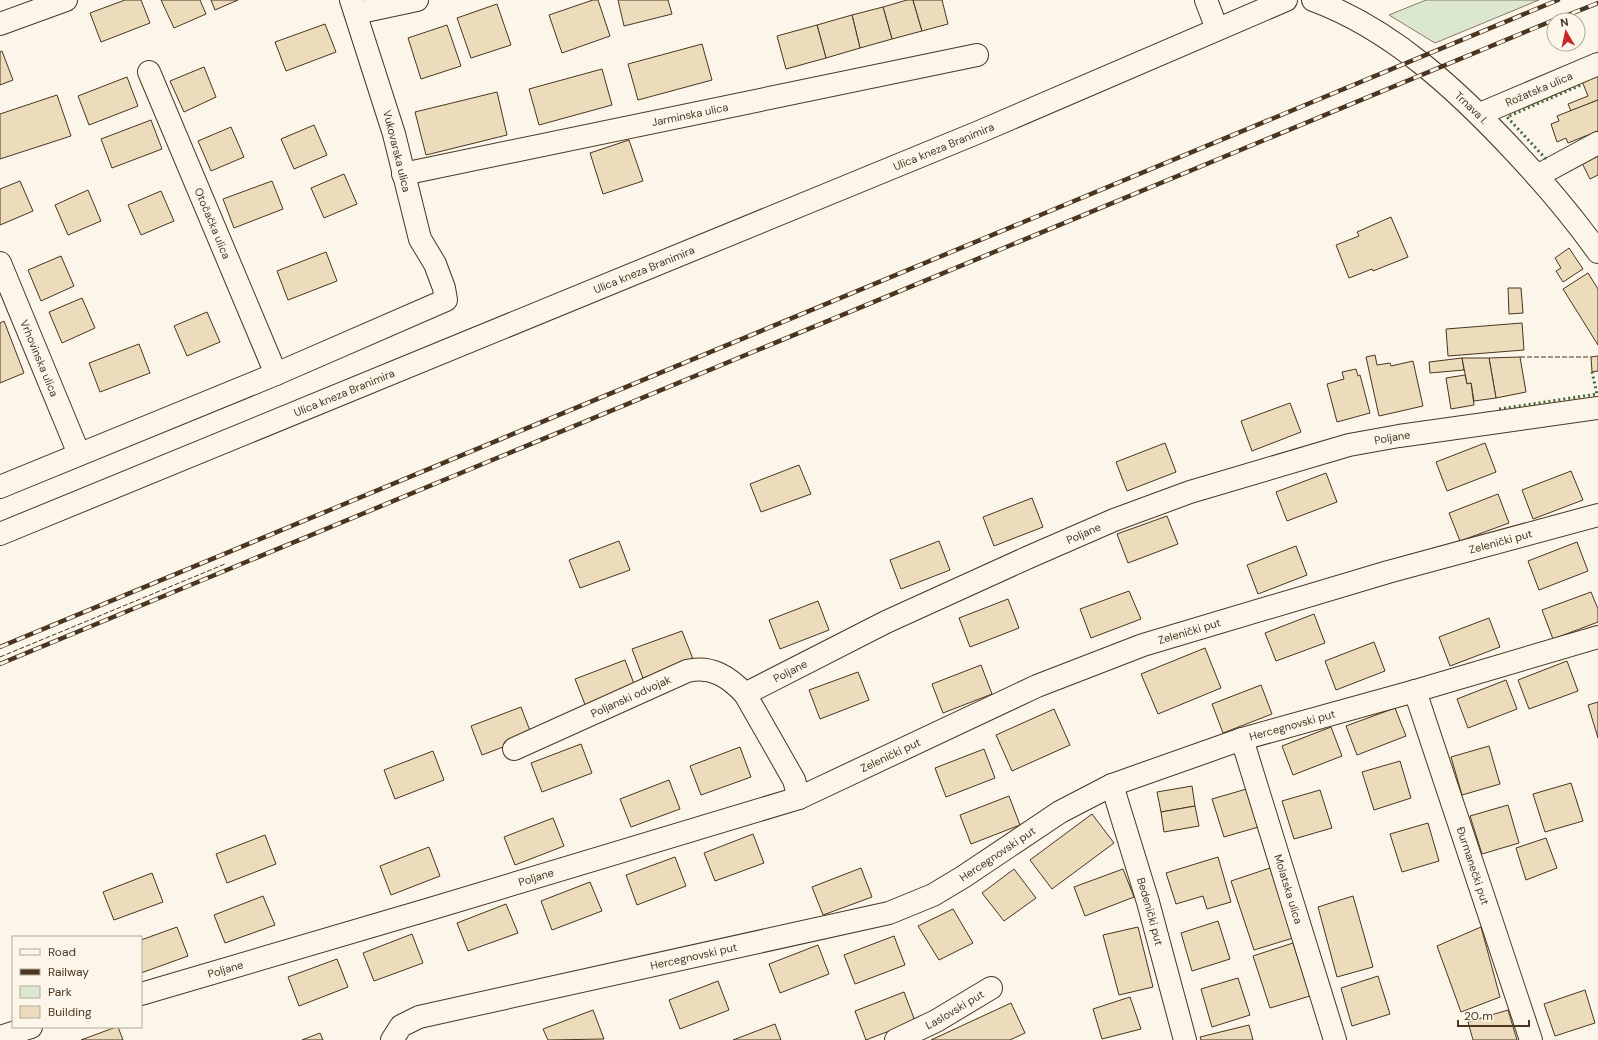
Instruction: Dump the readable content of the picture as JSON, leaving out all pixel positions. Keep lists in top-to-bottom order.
{
  "streets": {
    "street": [
      "Rožatska ulica",
      "Trnava I.",
      "Jarminska ulica",
      "Ulica kneza Branimira",
      "Vukovarska ulica",
      "Otočačka ulica",
      "Vrhovinska ulica",
      "Poljane",
      "Zelenički put",
      "Poljanski odvojak",
      "Hercegnovski put",
      "Đurmanečki put",
      "Molatska ulica",
      "Bedenički put",
      "Laslovski put"
    ]
  },
  "crossings": [
    ["Rožatska ulica", "Trnava I."],
    ["Jarminska ulica", "Vukovarska ulica"],
    ["Vukovarska ulica", "Otočačka ulica"],
    ["Poljane", "Zelenički put"],
    ["Poljane", "Poljanski odvojak"],
    ["Hercegnovski put", "Đurmanečki put"],
    ["Hercegnovski put", "Molatska ulica"],
    ["Hercegnovski put", "Bedenički put"]
  ],
  "legend": [
    "Road",
    "Railway",
    "Park",
    "Building"
  ],
  "scale_bar": "20 m",
  "north": "top"
}
